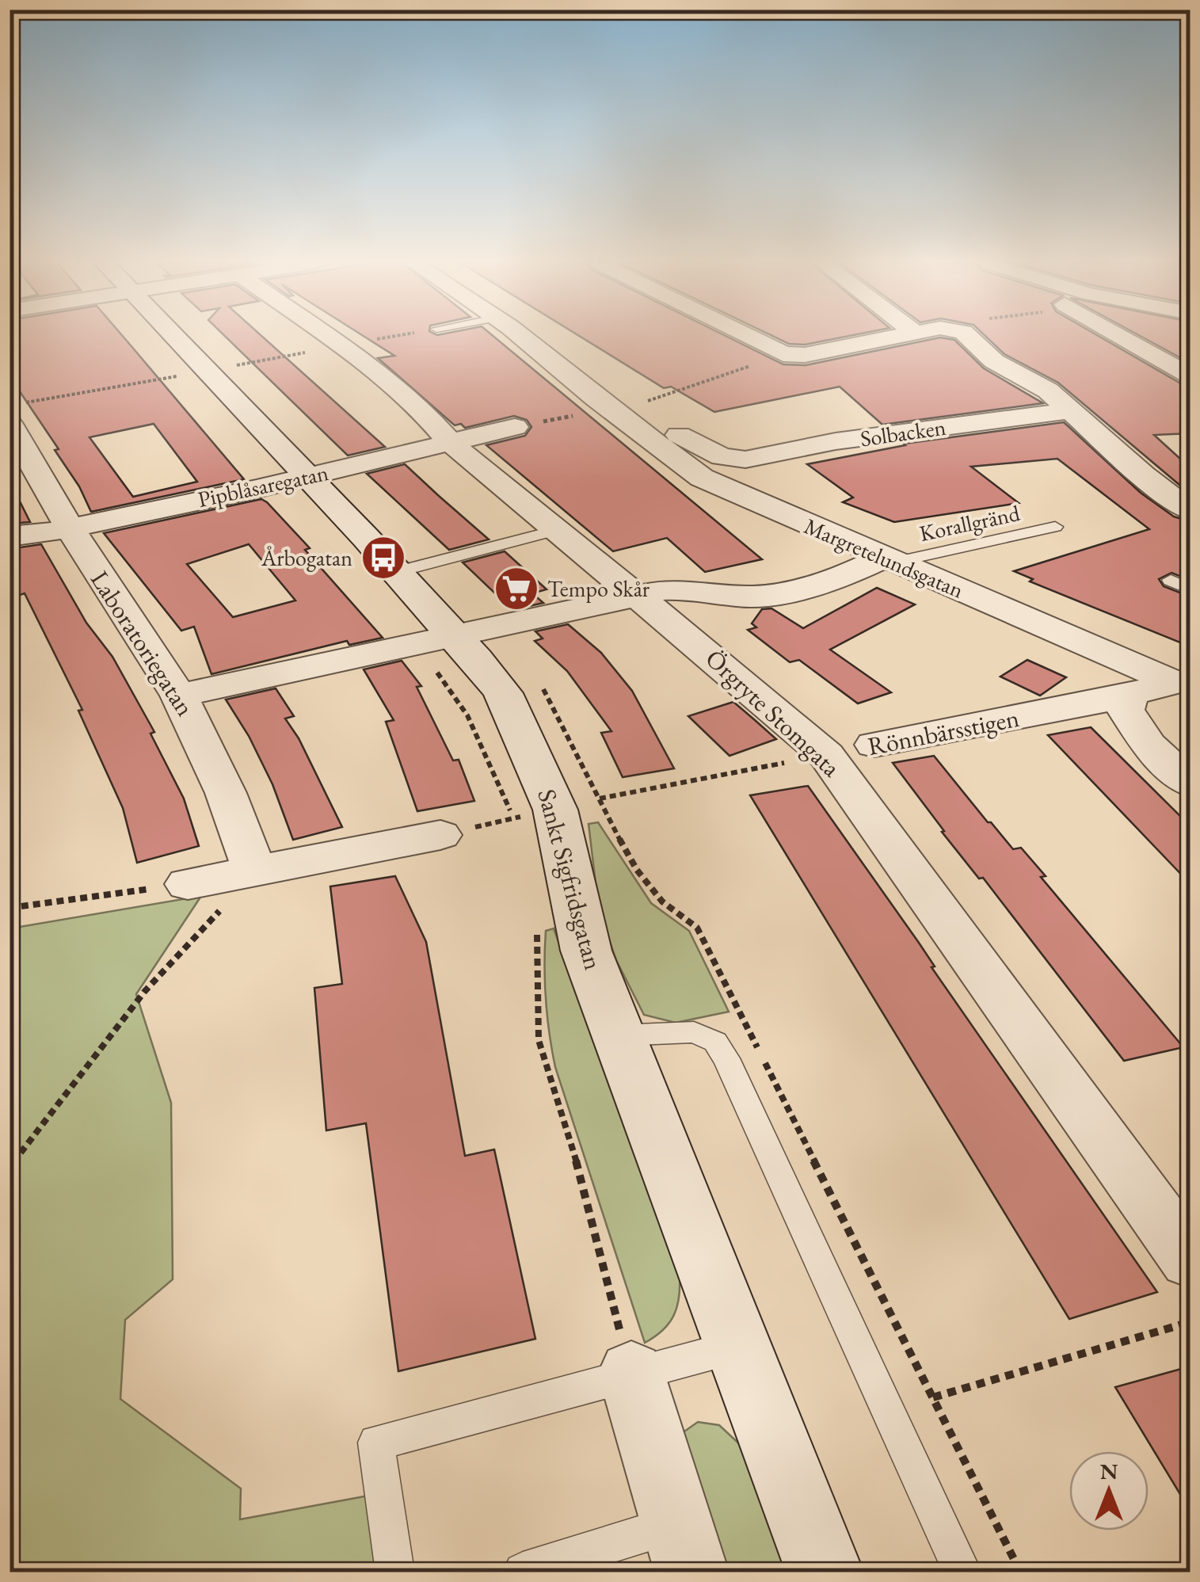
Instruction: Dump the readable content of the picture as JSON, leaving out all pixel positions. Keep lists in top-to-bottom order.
{
  "streets": {
    "street": [
      "Solbacken",
      "Pipblåsaregatan",
      "Margretelundsgatan",
      "Laboratoriegatan",
      "Örgryte Stomgata",
      "Rönnbärsstigen",
      "Sankt Sigfridsgatan"
    ],
    "lane": ["Korallgränd"]
  },
  "crossings": [
    ["Solbacken", "Margretelundsgatan"],
    ["Pipblåsaregatan", "Laboratoriegatan"],
    ["Pipblåsaregatan", "Örgryte Stomgata"],
    ["Pipblåsaregatan", "Sankt Sigfridsgatan"],
    ["Korallgränd", "Margretelundsgatan"],
    ["Margretelundsgatan", "Rönnbärsstigen"]
  ],
  "places": {
    "bus stop": ["Årbogatan"],
    "supermarket": ["Tempo Skår"]
  },
  "north": "top"
}
